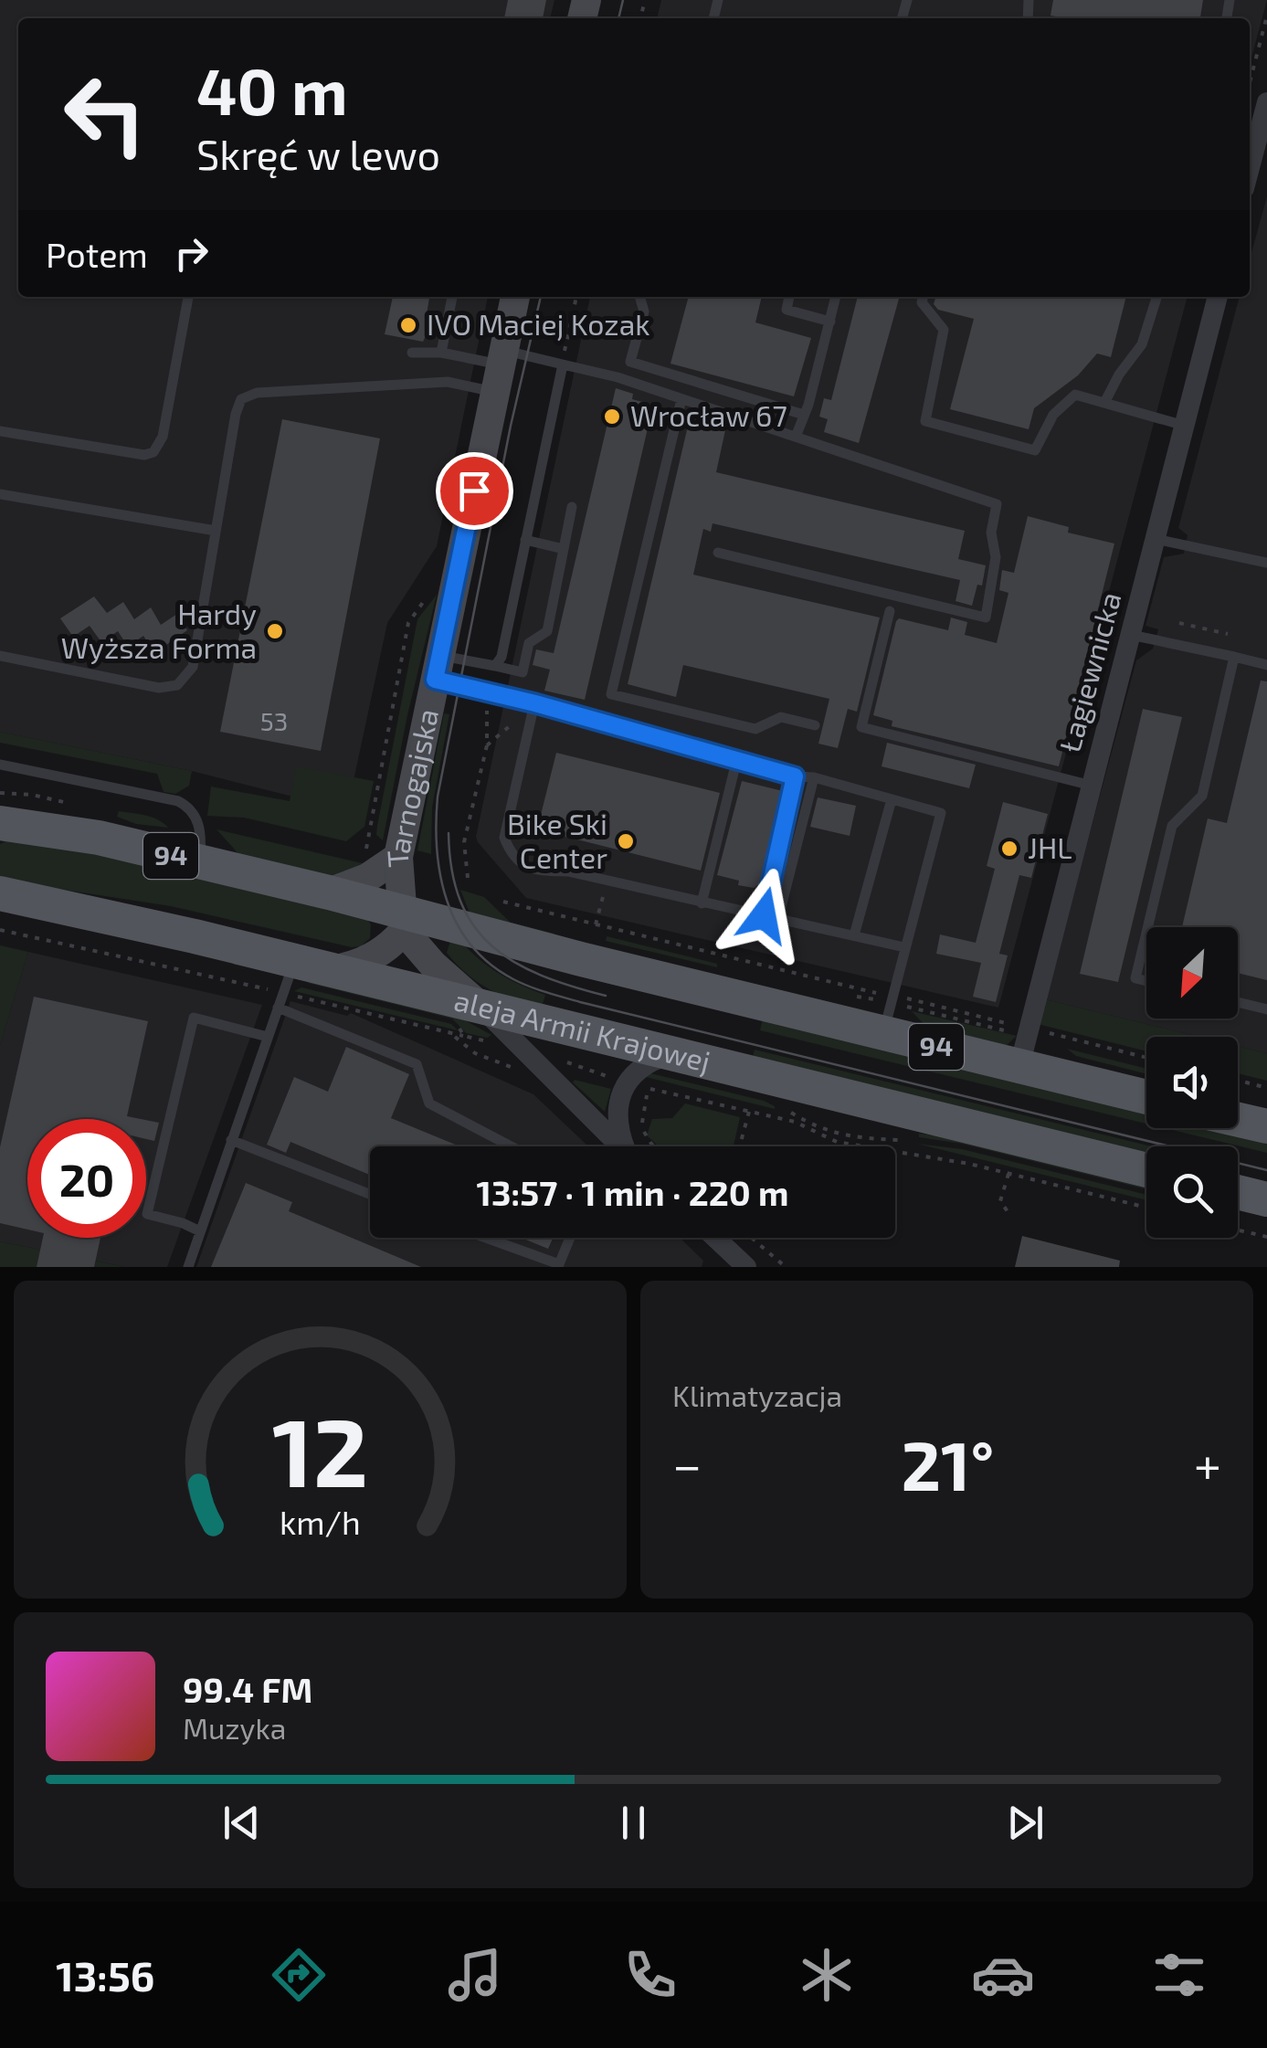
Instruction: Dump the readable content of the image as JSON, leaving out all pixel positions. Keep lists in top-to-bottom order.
{
  "streets": {
    "main road": ["94", "aleja Armii Krajowej"],
    "street": ["Łagiewnicka", "Tarnogajska"]
  },
  "crossings": [
    ["Łagiewnicka", "94"],
    ["Tarnogajska", "94"]
  ],
  "places": [
    "IVO Maciej Kozak",
    "Wrocław 67",
    "Hardy Wyższa Forma",
    "Bike Ski Center",
    "JHL"
  ],
  "house_numbers": ["53"],
  "north": "bottom left",
  "page": {
    "turn": ["40 m", "Skręć w lewo"],
    "then": "Potem",
    "limit": "20",
    "trip": "13:57 · 1 min · 220 m",
    "tile": "Klimatyzacja",
    "heat": ["−", "21°", "+"],
    "song": ["99.4 FM", "Muzyka"],
    "tabs": "13:56",
    "gauge": ["12", "km/h"]
  }
}
